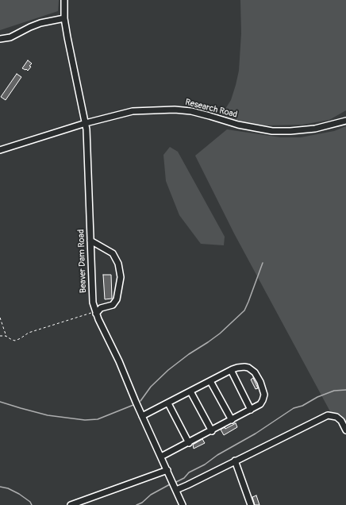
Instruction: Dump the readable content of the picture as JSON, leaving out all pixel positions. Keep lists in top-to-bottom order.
{
  "streets": {
    "street": ["Research Road", "Beaver Dam Road"]
  },
  "crossings": [
    ["Research Road", "Beaver Dam Road"]
  ]
}
